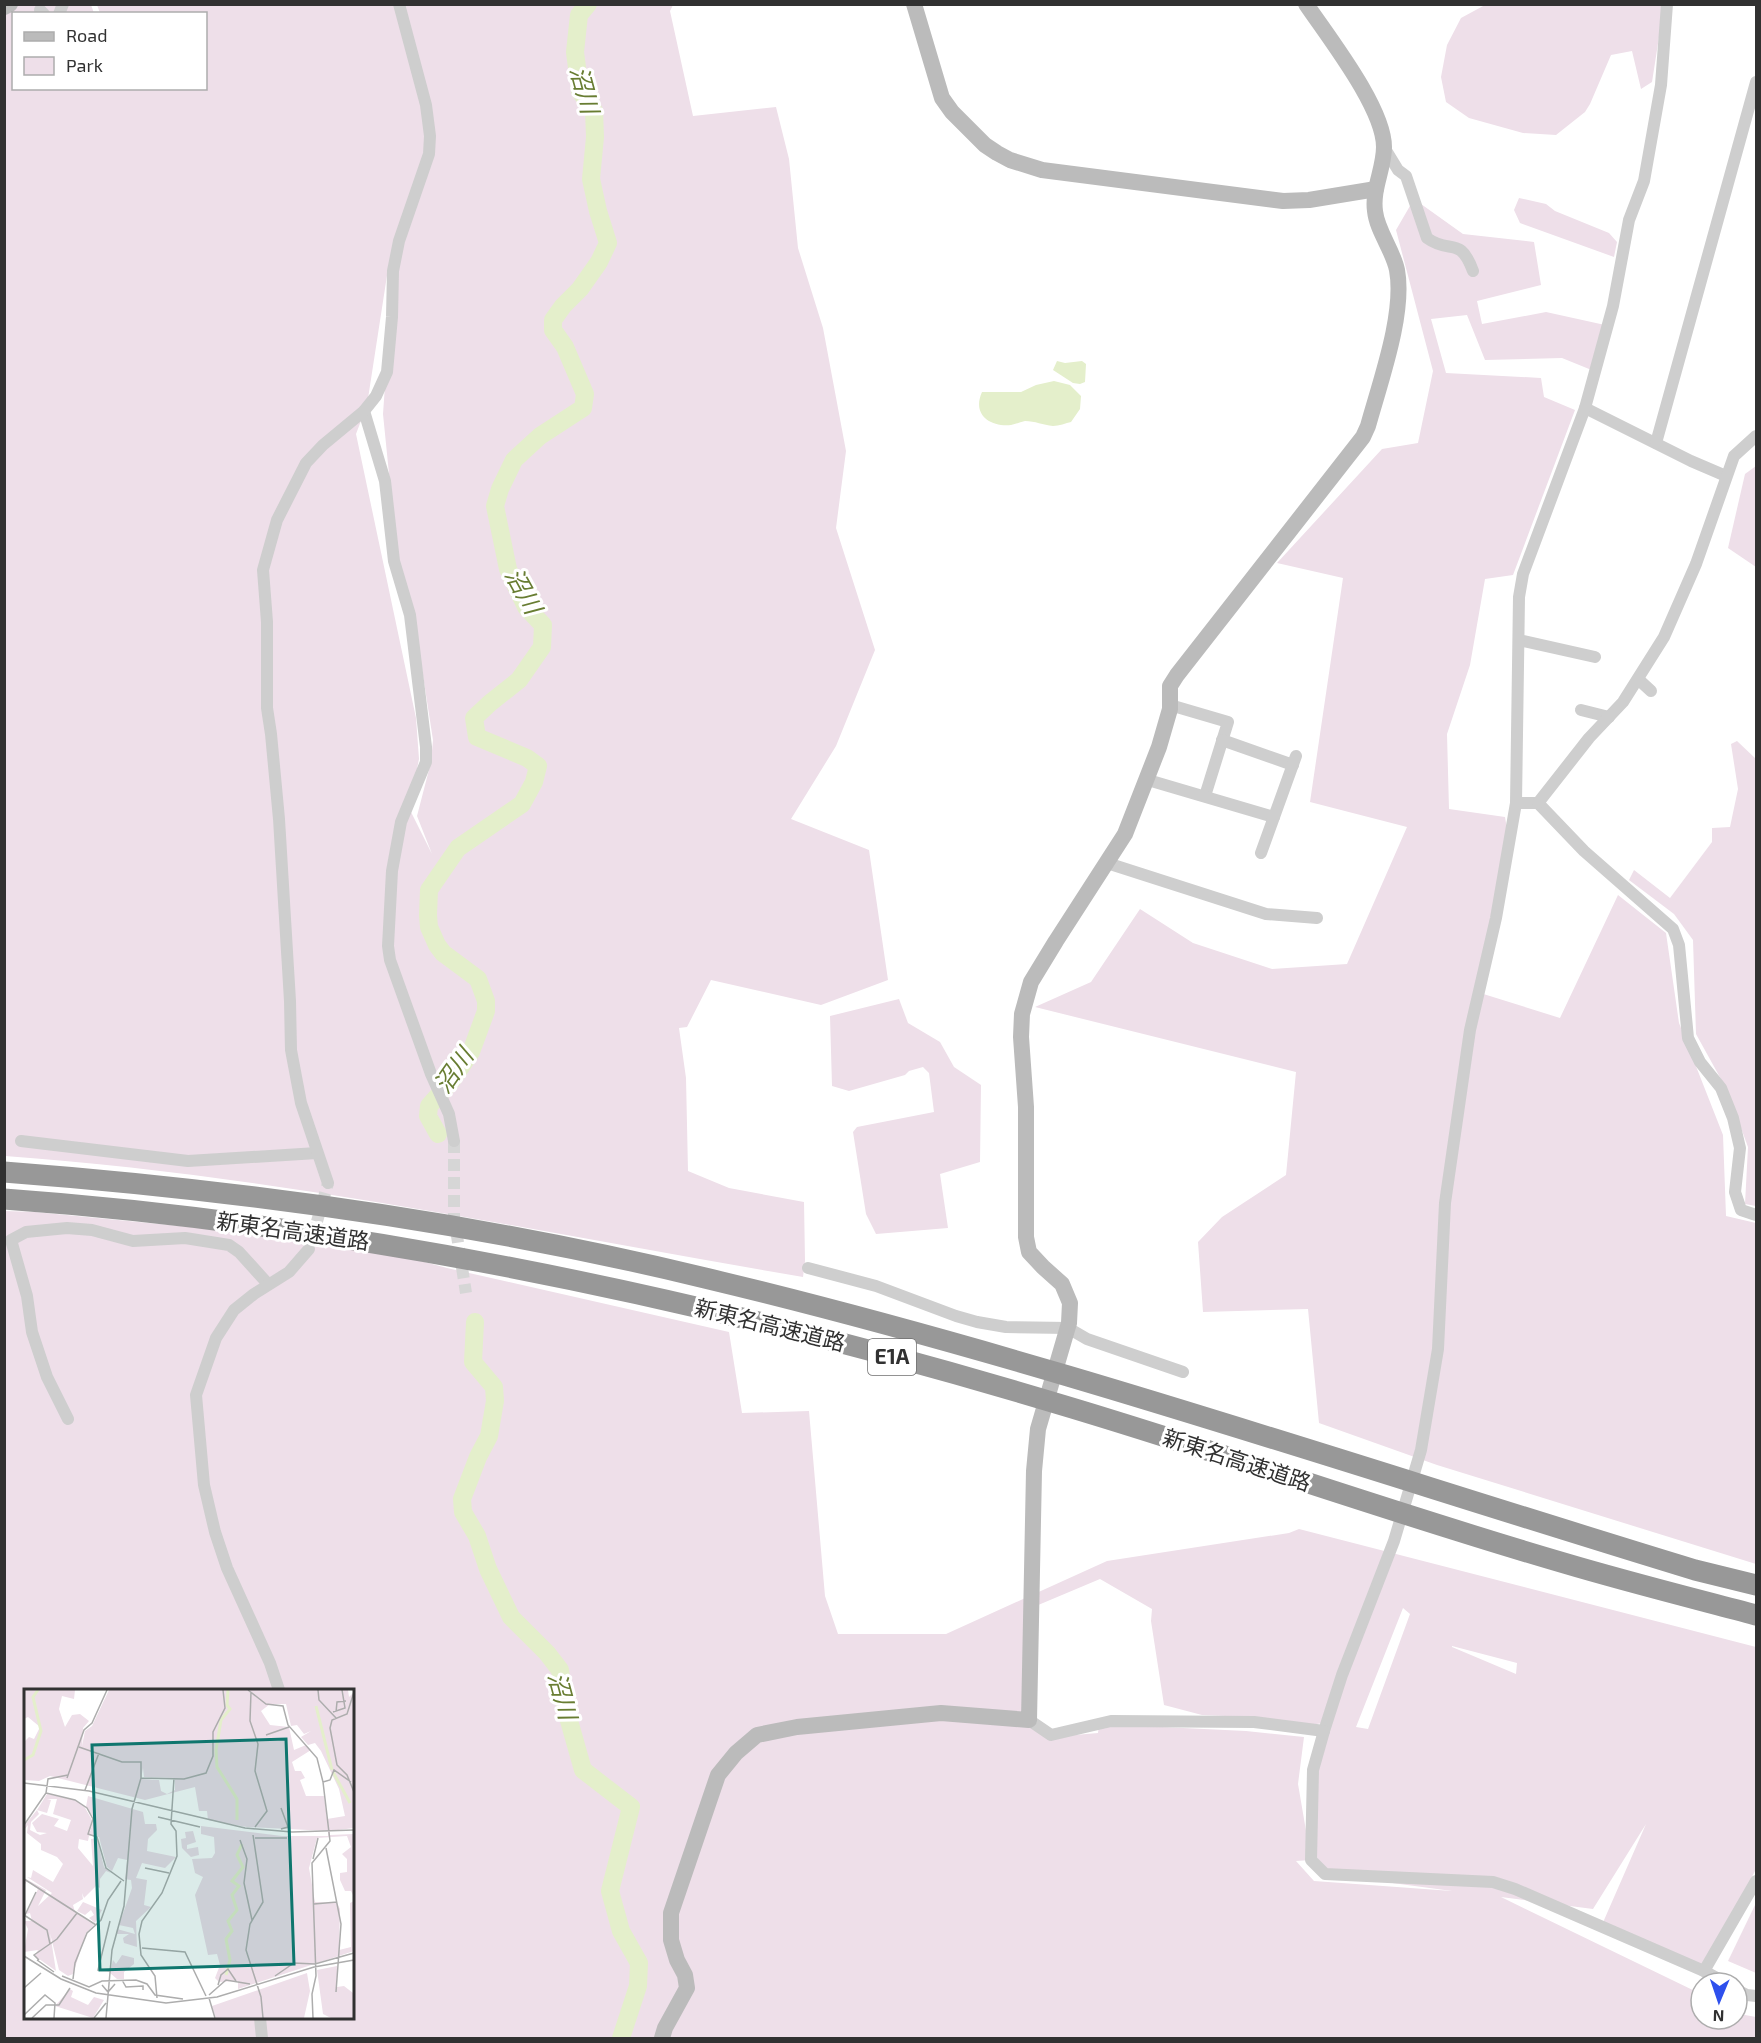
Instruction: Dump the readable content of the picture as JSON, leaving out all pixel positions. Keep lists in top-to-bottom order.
{
  "streets": {
    "highway": ["新東名高速道路", "E1A"]
  },
  "water": ["沼川"],
  "legend": ["Road", "Park"],
  "north": "bottom"
}
